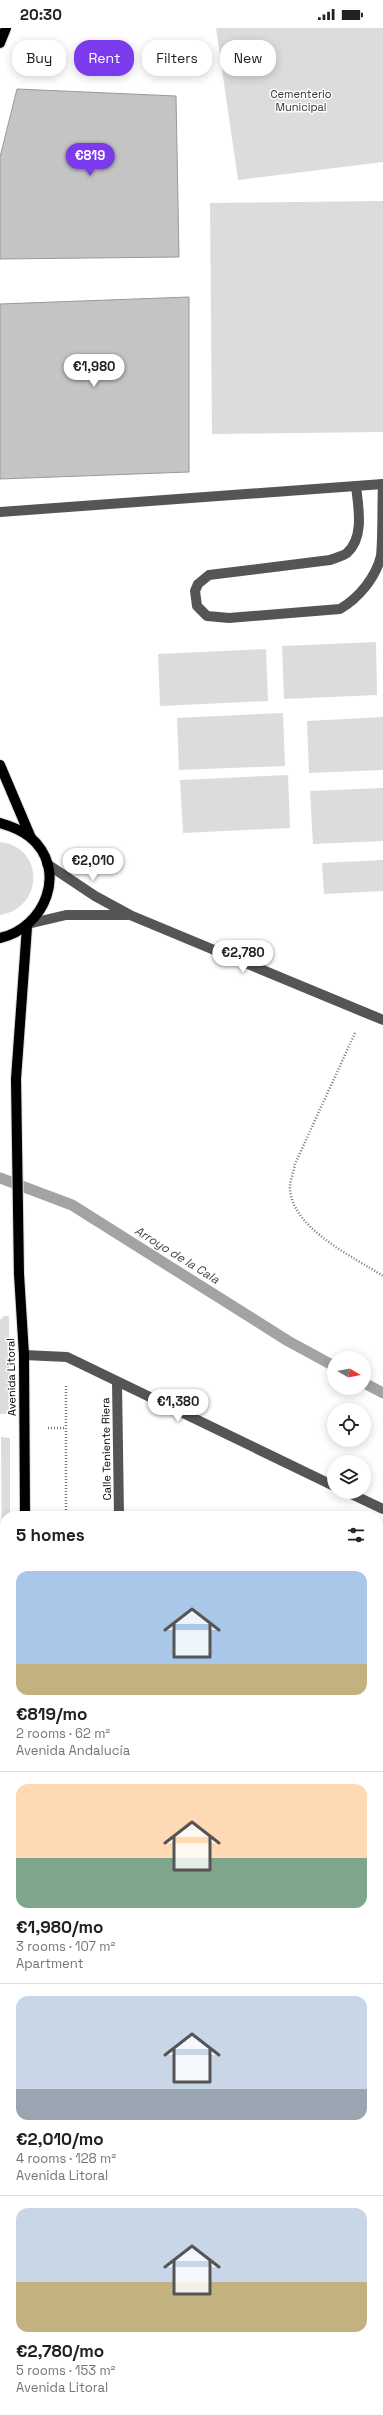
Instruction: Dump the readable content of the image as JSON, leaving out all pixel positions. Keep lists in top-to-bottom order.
{
  "streets": {
    "main road": ["Avenida Litoral"],
    "street": ["Calle Teniente Riera"]
  },
  "water": ["Arroyo de la Cala"],
  "parks": ["Cementerio Municipal"],
  "north": "right",
  "page": {
    "status": "20:30",
    "chip": [
      "Buy",
      "Rent",
      "Filters",
      "New"
    ],
    "price": [
      "€819",
      "€1,980",
      "€2,010",
      "€2,780",
      "€1,380"
    ],
    "heading": "5 homes",
    "list": [
      {
        "name": "€819/mo",
        "note": "2 rooms · 62 m² · Avenida Andalucía"
      },
      {
        "name": "€1,980/mo",
        "note": "3 rooms · 107 m² · Apartment"
      },
      {
        "name": "€2,010/mo",
        "note": "4 rooms · 128 m² · Avenida Litoral"
      },
      {
        "name": "€2,780/mo",
        "note": "5 rooms · 153 m² · Avenida Litoral"
      }
    ]
  }
}
